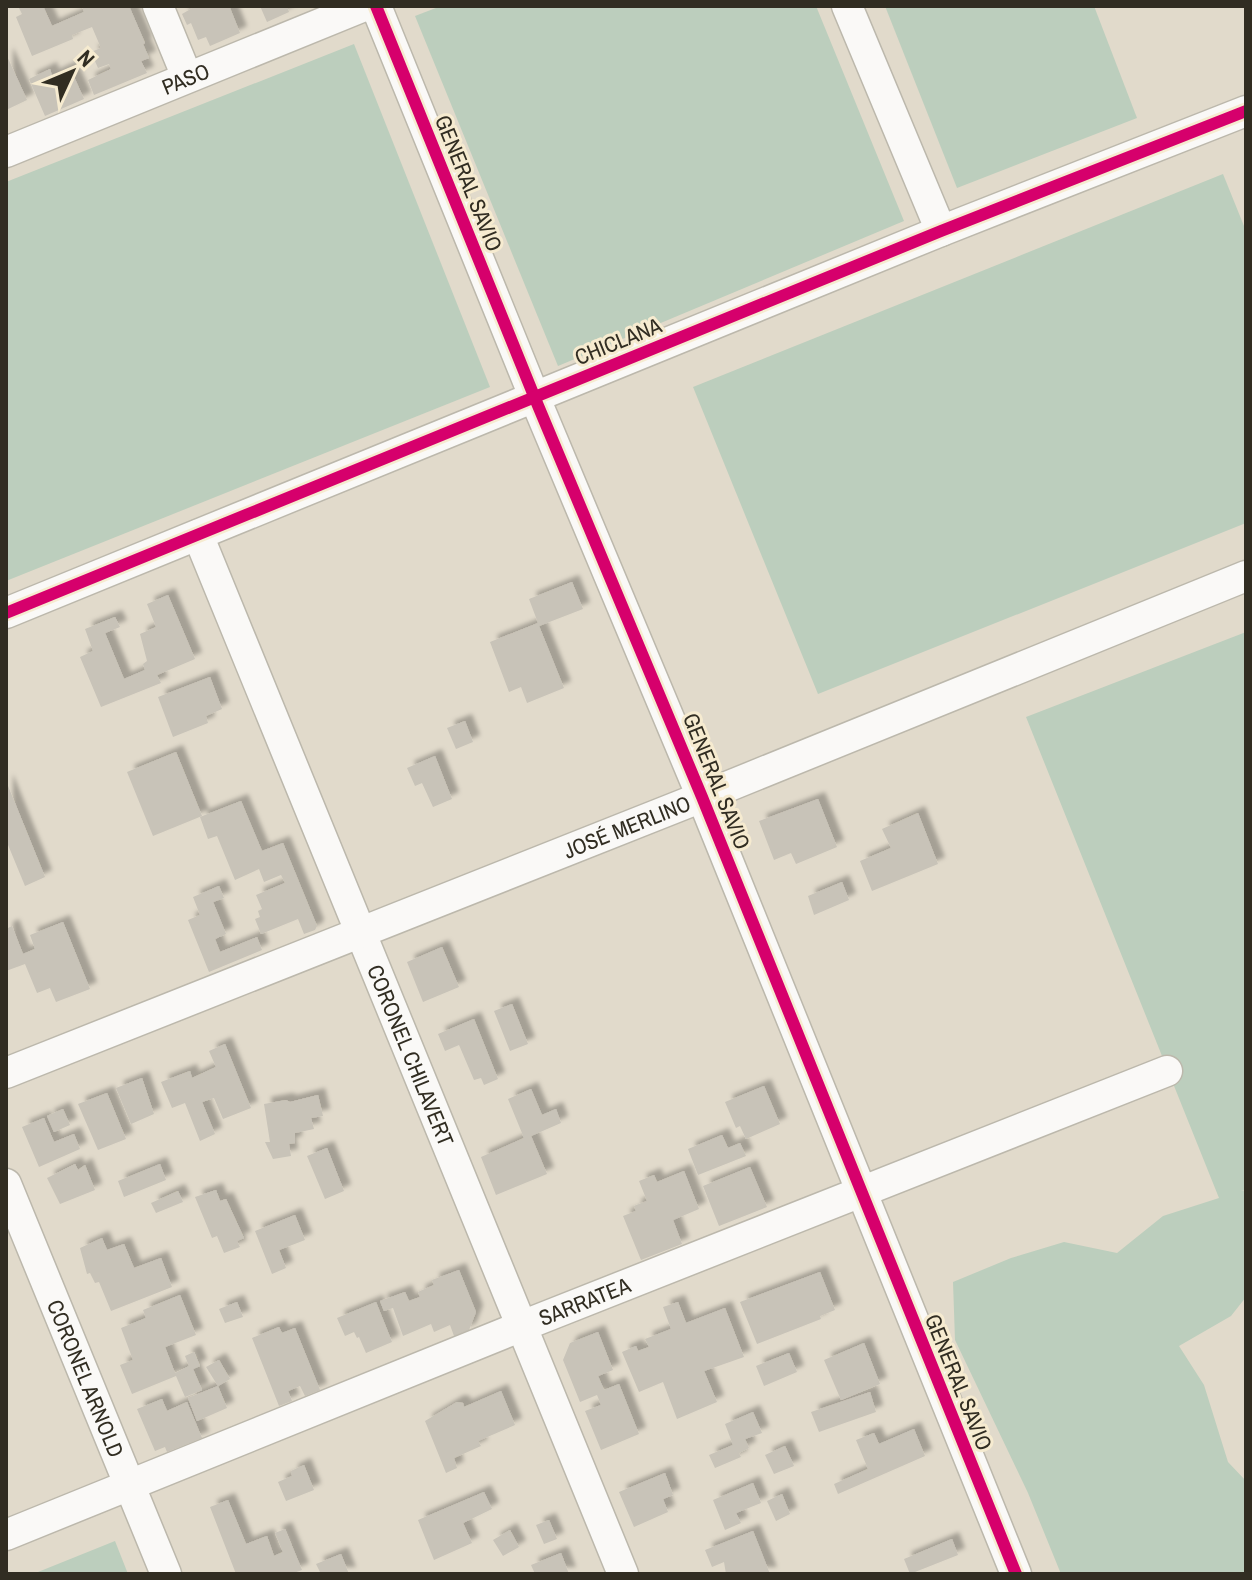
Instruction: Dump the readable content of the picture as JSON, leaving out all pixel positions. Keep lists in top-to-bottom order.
{
  "streets": {
    "street": [
      "PASO",
      "GENERAL SAVIO",
      "CHICLANA",
      "JOSÉ MERLINO",
      "CORONEL CHILAVERT",
      "SARRATEA",
      "CORONEL ARNOLD"
    ]
  },
  "crossings": [
    ["GENERAL SAVIO", "CHICLANA"],
    ["GENERAL SAVIO", "JOSÉ MERLINO"],
    ["GENERAL SAVIO", "SARRATEA"],
    ["CHICLANA", "CORONEL CHILAVERT"],
    ["JOSÉ MERLINO", "CORONEL CHILAVERT"],
    ["CORONEL CHILAVERT", "SARRATEA"],
    ["SARRATEA", "CORONEL ARNOLD"]
  ],
  "north": "top right"
}
